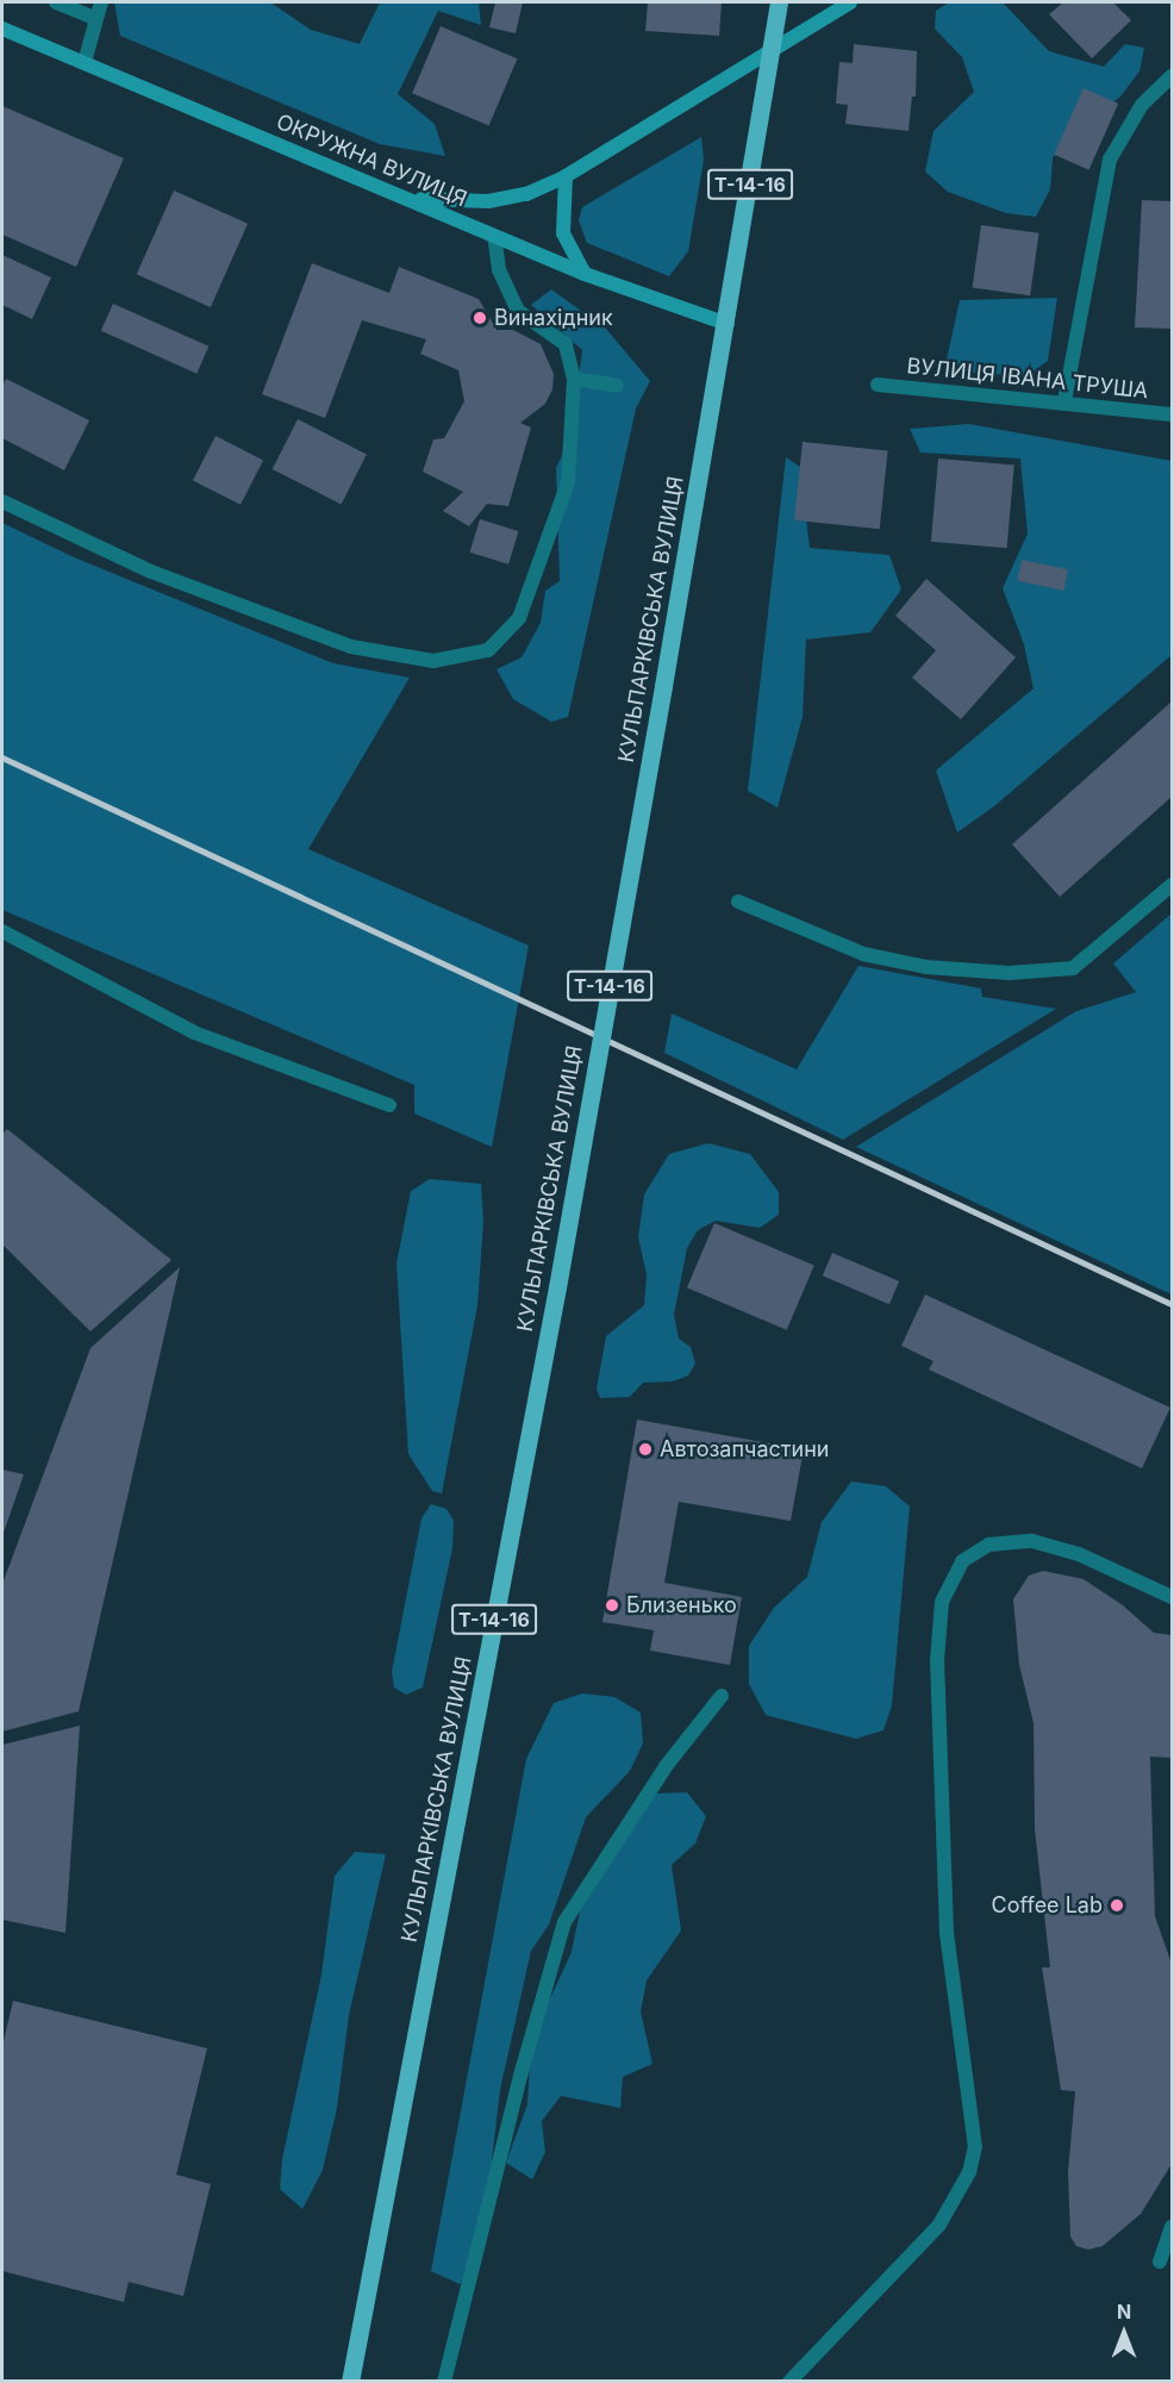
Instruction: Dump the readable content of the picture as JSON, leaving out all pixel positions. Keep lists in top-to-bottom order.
{
  "streets": {
    "main road": ["ОКРУЖНА ВУЛИЦЯ", "Т-14-16", "КУЛЬПАРКІВСЬКА ВУЛИЦЯ"],
    "street": ["ВУЛИЦЯ ІВАНА ТРУША"]
  },
  "crossings": [
    ["ОКРУЖНА ВУЛИЦЯ", "КУЛЬПАРКІВСЬКА ВУЛИЦЯ"]
  ],
  "places": [
    "Винахідник",
    "Автозапчастини",
    "Близенько",
    "Coffee Lab"
  ],
  "north": "top"
}
